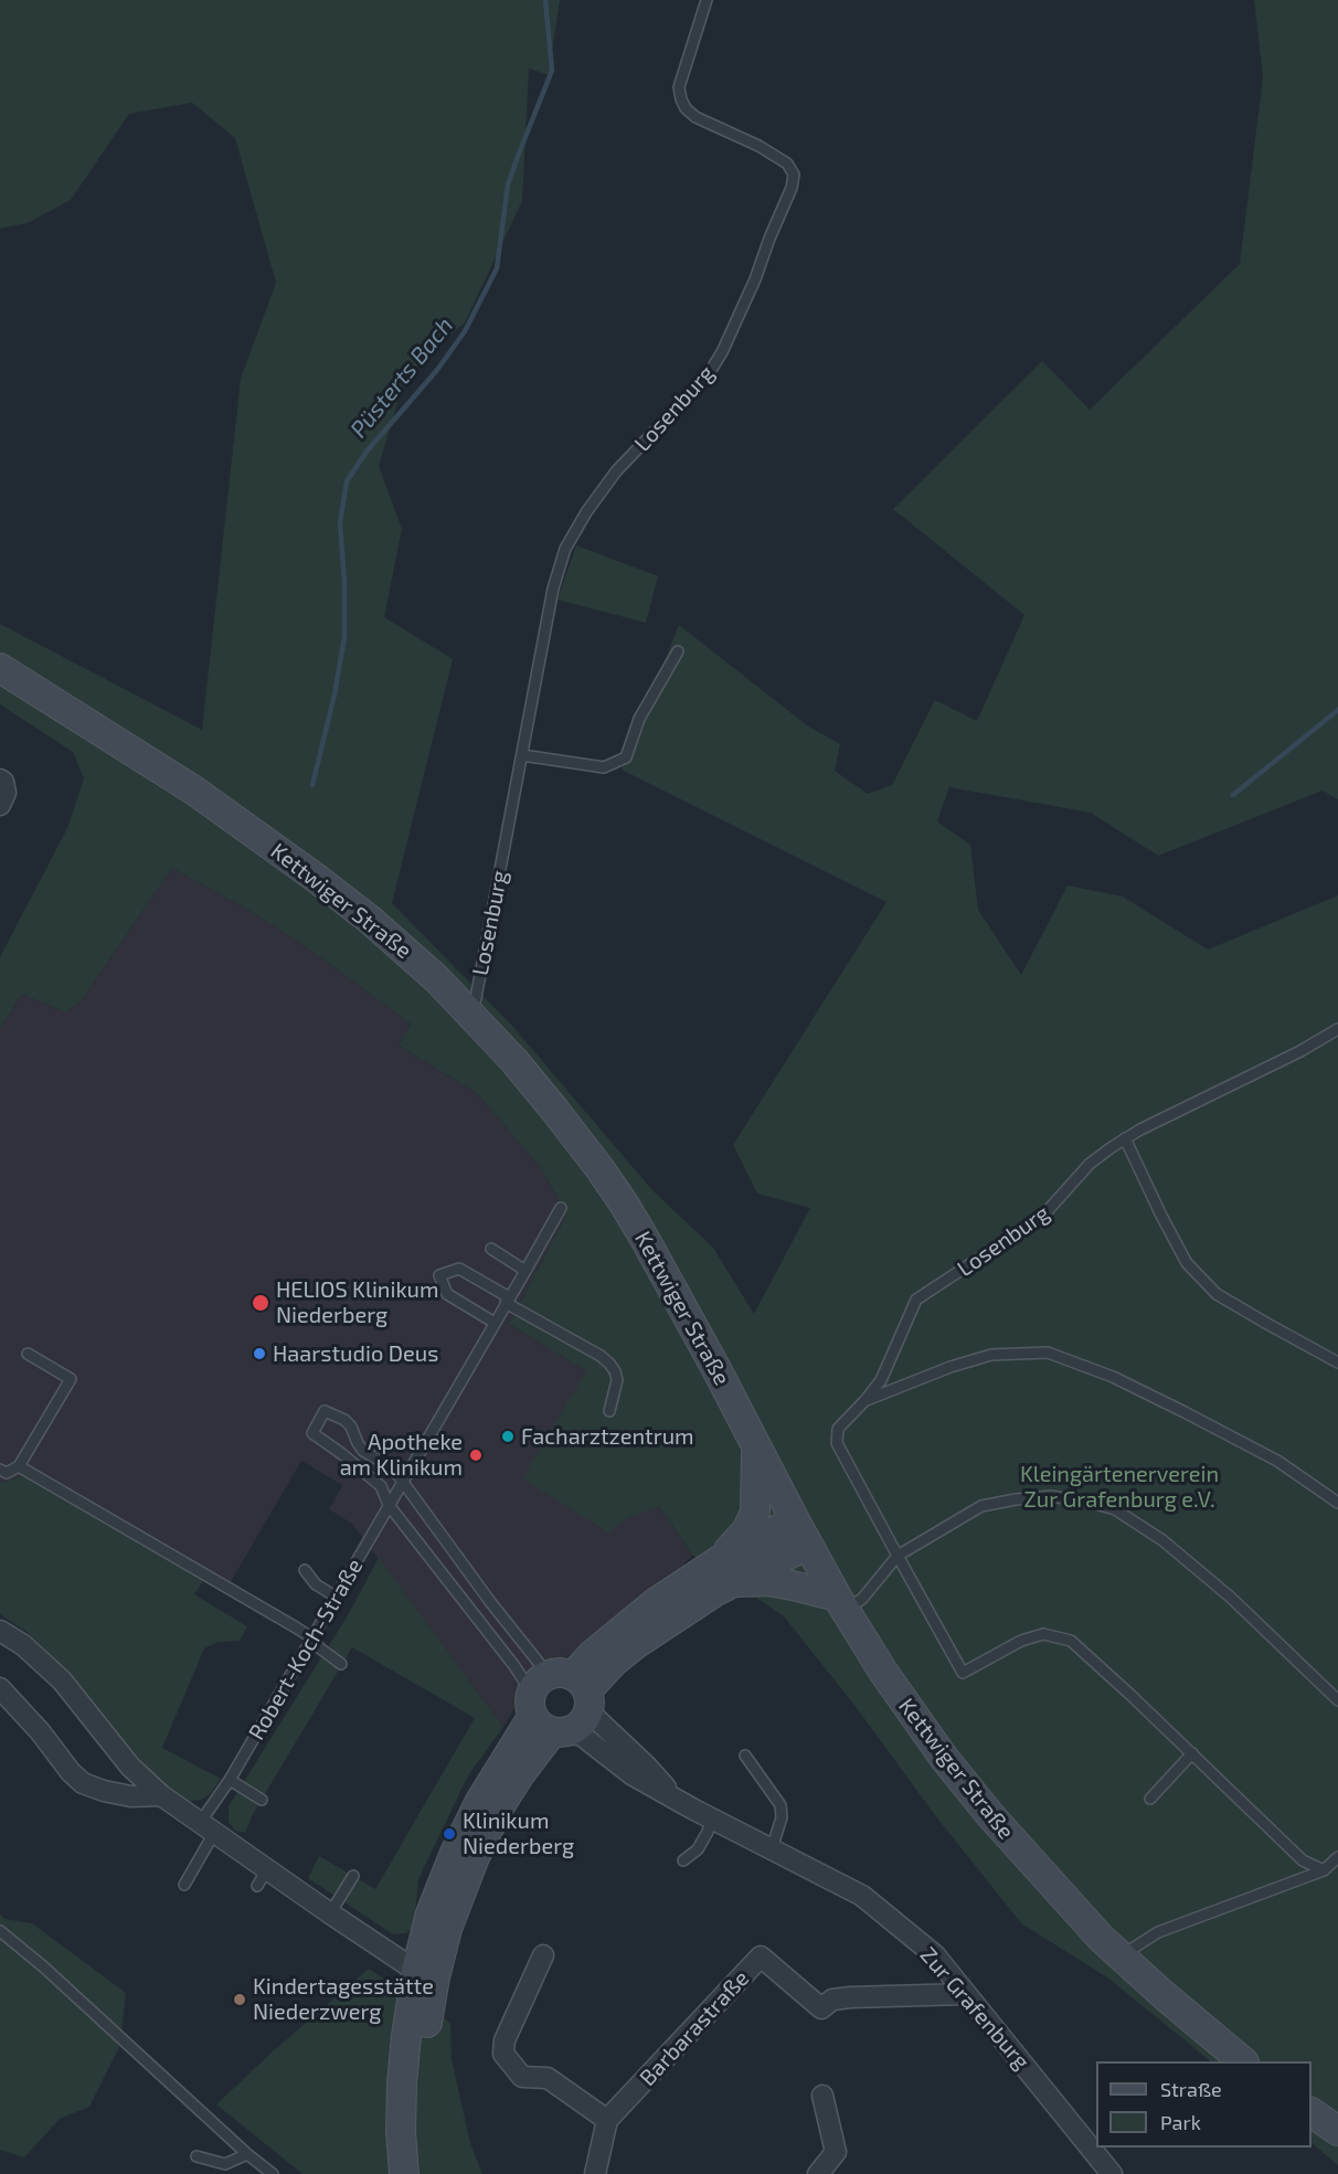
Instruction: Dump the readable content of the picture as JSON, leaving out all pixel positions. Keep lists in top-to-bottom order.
{
  "streets": {
    "main road": ["Kettwiger Straße"],
    "street": ["Zur Grafenburg", "Barbarastraße"],
    "lane": ["Losenburg", "Robert-Koch-Straße"]
  },
  "crossings": [
    ["Losenburg", "Kettwiger Straße"],
    ["Zur Grafenburg", "Barbarastraße"]
  ],
  "water": ["Püsterts Bach"],
  "parks": ["Kleingärtenerverein Zur Grafenburg e.V."],
  "places": [
    "HELIOS Klinikum Niederberg",
    "Haarstudio Deus",
    "Facharztzentrum",
    "Apotheke am Klinikum",
    "Klinikum Niederberg",
    "Kindertagesstätte Niederzwerg"
  ],
  "legend": ["Straße", "Park"]
}
